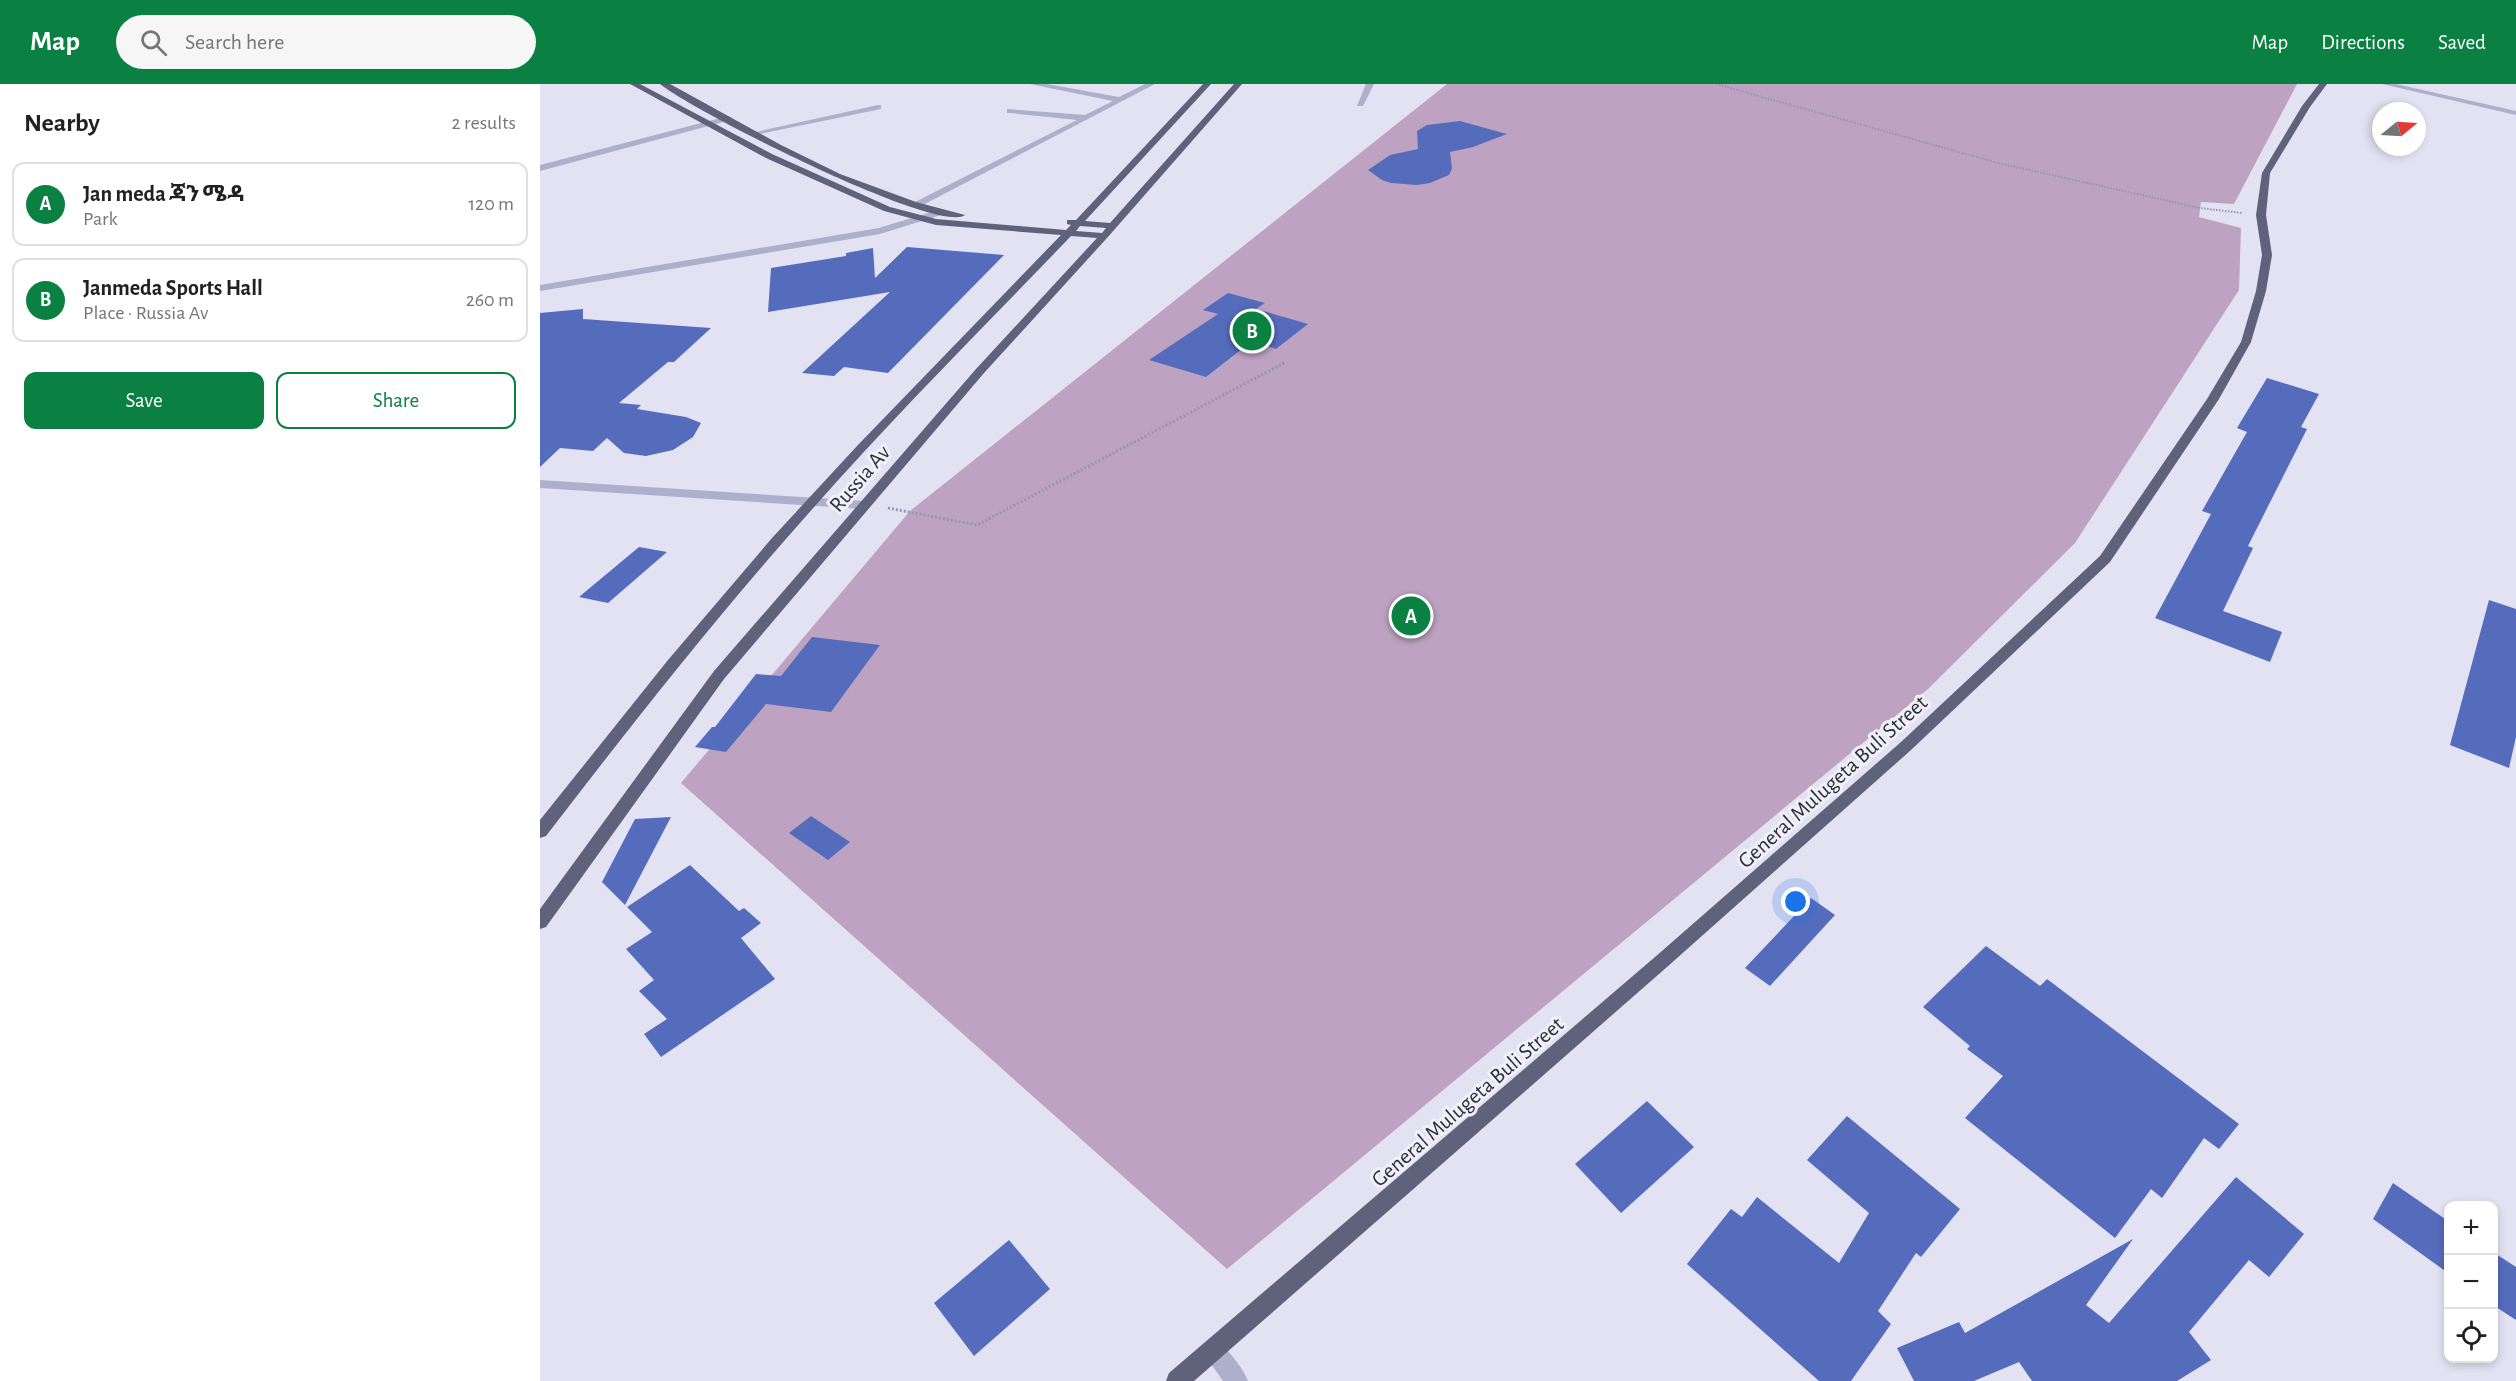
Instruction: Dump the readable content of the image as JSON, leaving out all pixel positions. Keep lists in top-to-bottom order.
{
  "streets": {
    "main road": ["Russia Av", "General Mulugeta Buli Street"]
  },
  "north": "right",
  "page": {
    "header": "Map",
    "search": "Search here",
    "nav": ["Map", "Directions", "Saved"],
    "heading": ["Nearby", "2 results"],
    "list": [
      {
        "mark": "A",
        "name": "Jan meda ጃን ሜዳ",
        "note": "Park",
        "value": "120 m"
      },
      {
        "mark": "B",
        "name": "Janmeda Sports Hall",
        "note": "Place · Russia Av",
        "value": "260 m"
      }
    ],
    "pins": ["B", "A"],
    "buttons": ["Save", "Share"],
    "map_buttons": ["+", "−"]
  }
}
